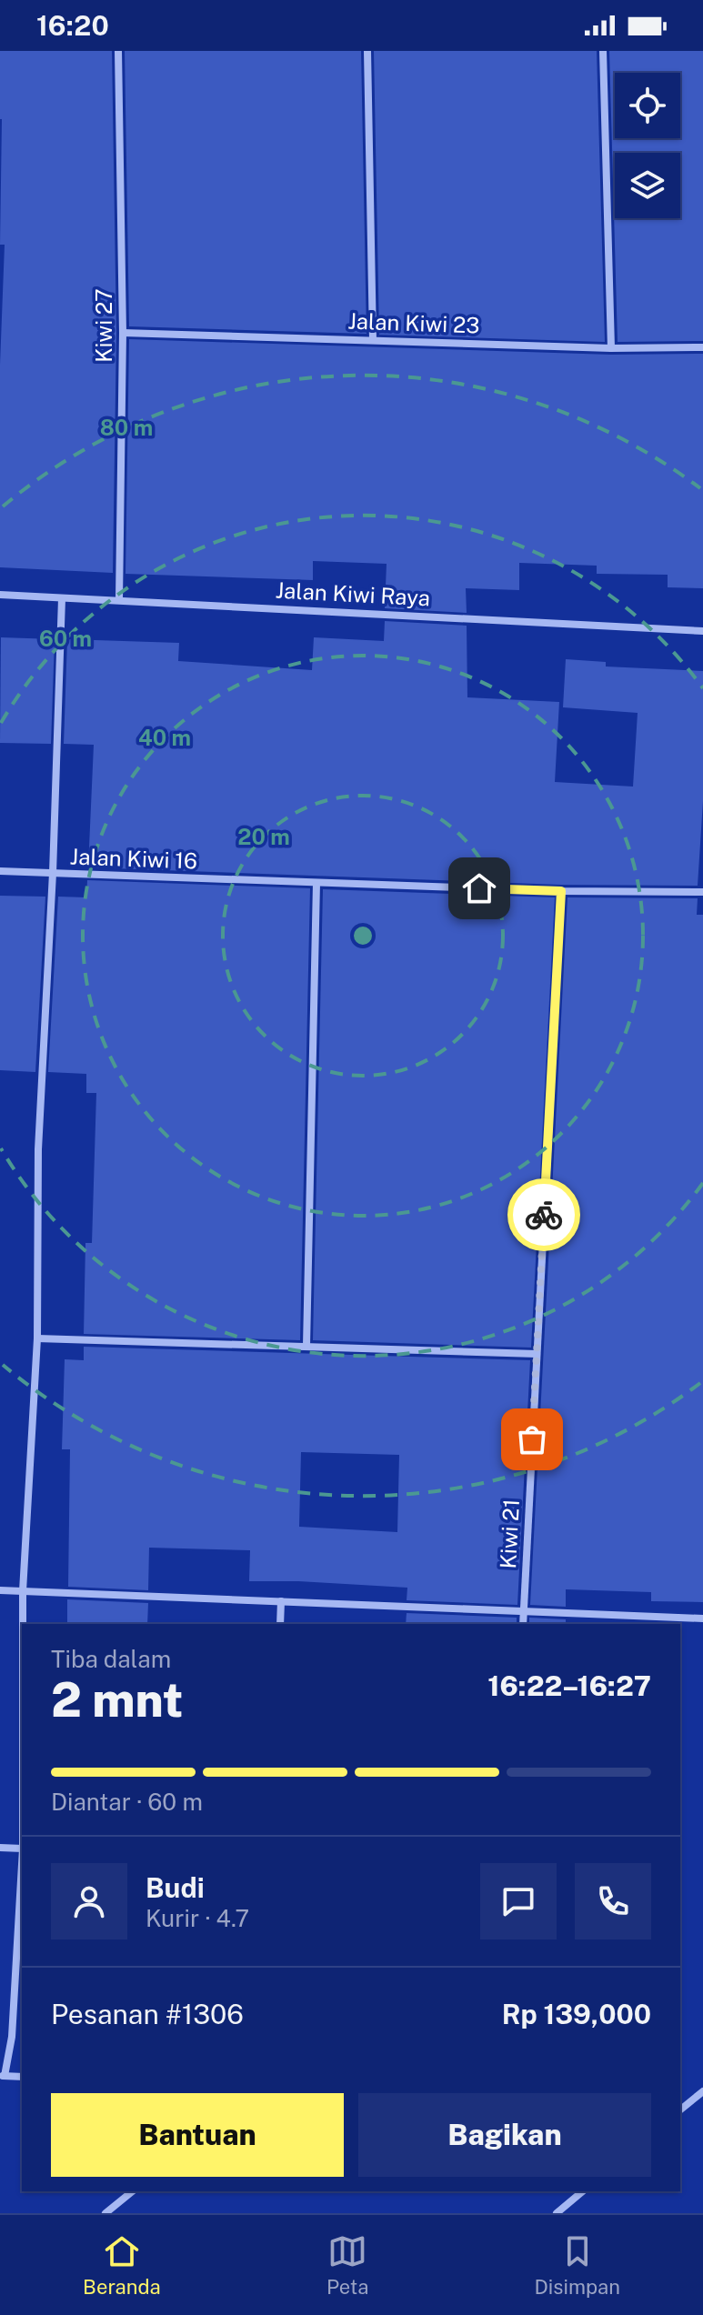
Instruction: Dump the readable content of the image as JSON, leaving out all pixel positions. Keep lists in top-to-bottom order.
{
  "streets": {
    "street": [
      "Jalan Kiwi 23",
      "Kiwi 27",
      "Jalan Kiwi Raya",
      "Jalan Kiwi 16",
      "Kiwi 21"
    ]
  },
  "crossings": [
    ["Jalan Kiwi 23", "Kiwi 27"],
    ["Kiwi 27", "Jalan Kiwi Raya"],
    ["Jalan Kiwi 16", "Kiwi 21"]
  ],
  "page": {
    "status": "16:20",
    "heading": ["2 mnt", "Tiba dalam", "16:22–16:27"],
    "panel": [
      "Budi",
      "Kurir · 4.7",
      "Pesanan #1306",
      "Rp 139,000"
    ],
    "bar": "Diantar · 60 m",
    "buttons": ["Bantuan", "Bagikan"],
    "tabs": ["Beranda", "Peta", "Disimpan"]
  },
  "rings": [
    "80 m",
    "60 m",
    "40 m",
    "20 m"
  ]
}
